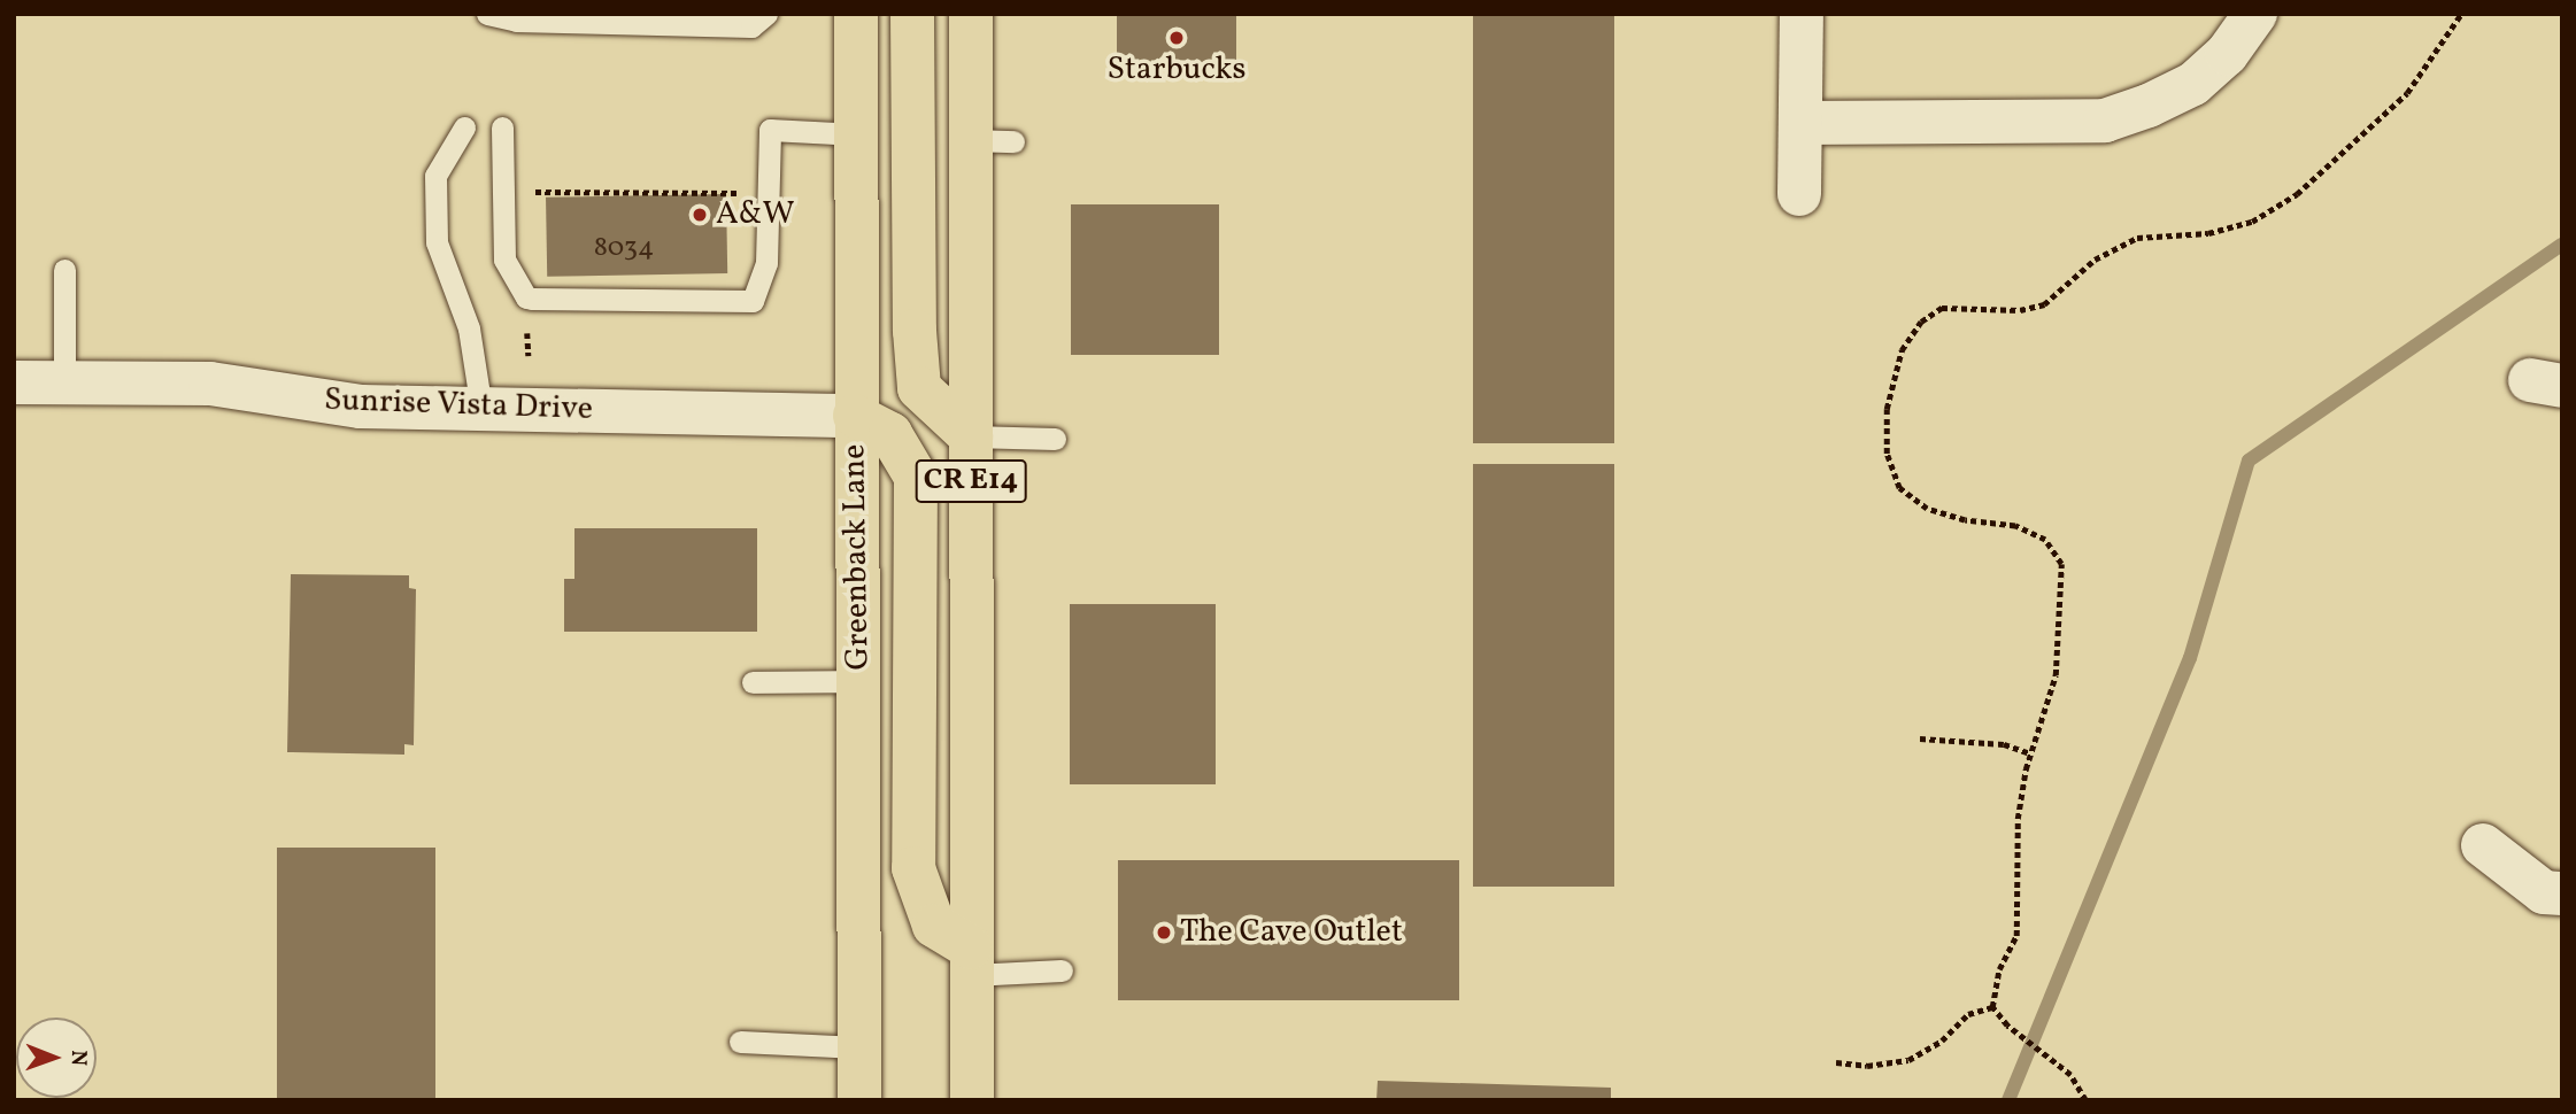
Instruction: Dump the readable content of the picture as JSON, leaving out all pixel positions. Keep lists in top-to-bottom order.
{
  "streets": {
    "main road": ["CR E14", "Greenback Lane"],
    "street": ["Sunrise Vista Drive"]
  },
  "crossings": [
    ["Sunrise Vista Drive", "Greenback Lane"]
  ],
  "places": ["Starbucks", "A&W", "The Cave Outlet"],
  "house_numbers": ["8034"],
  "north": "right"
}
